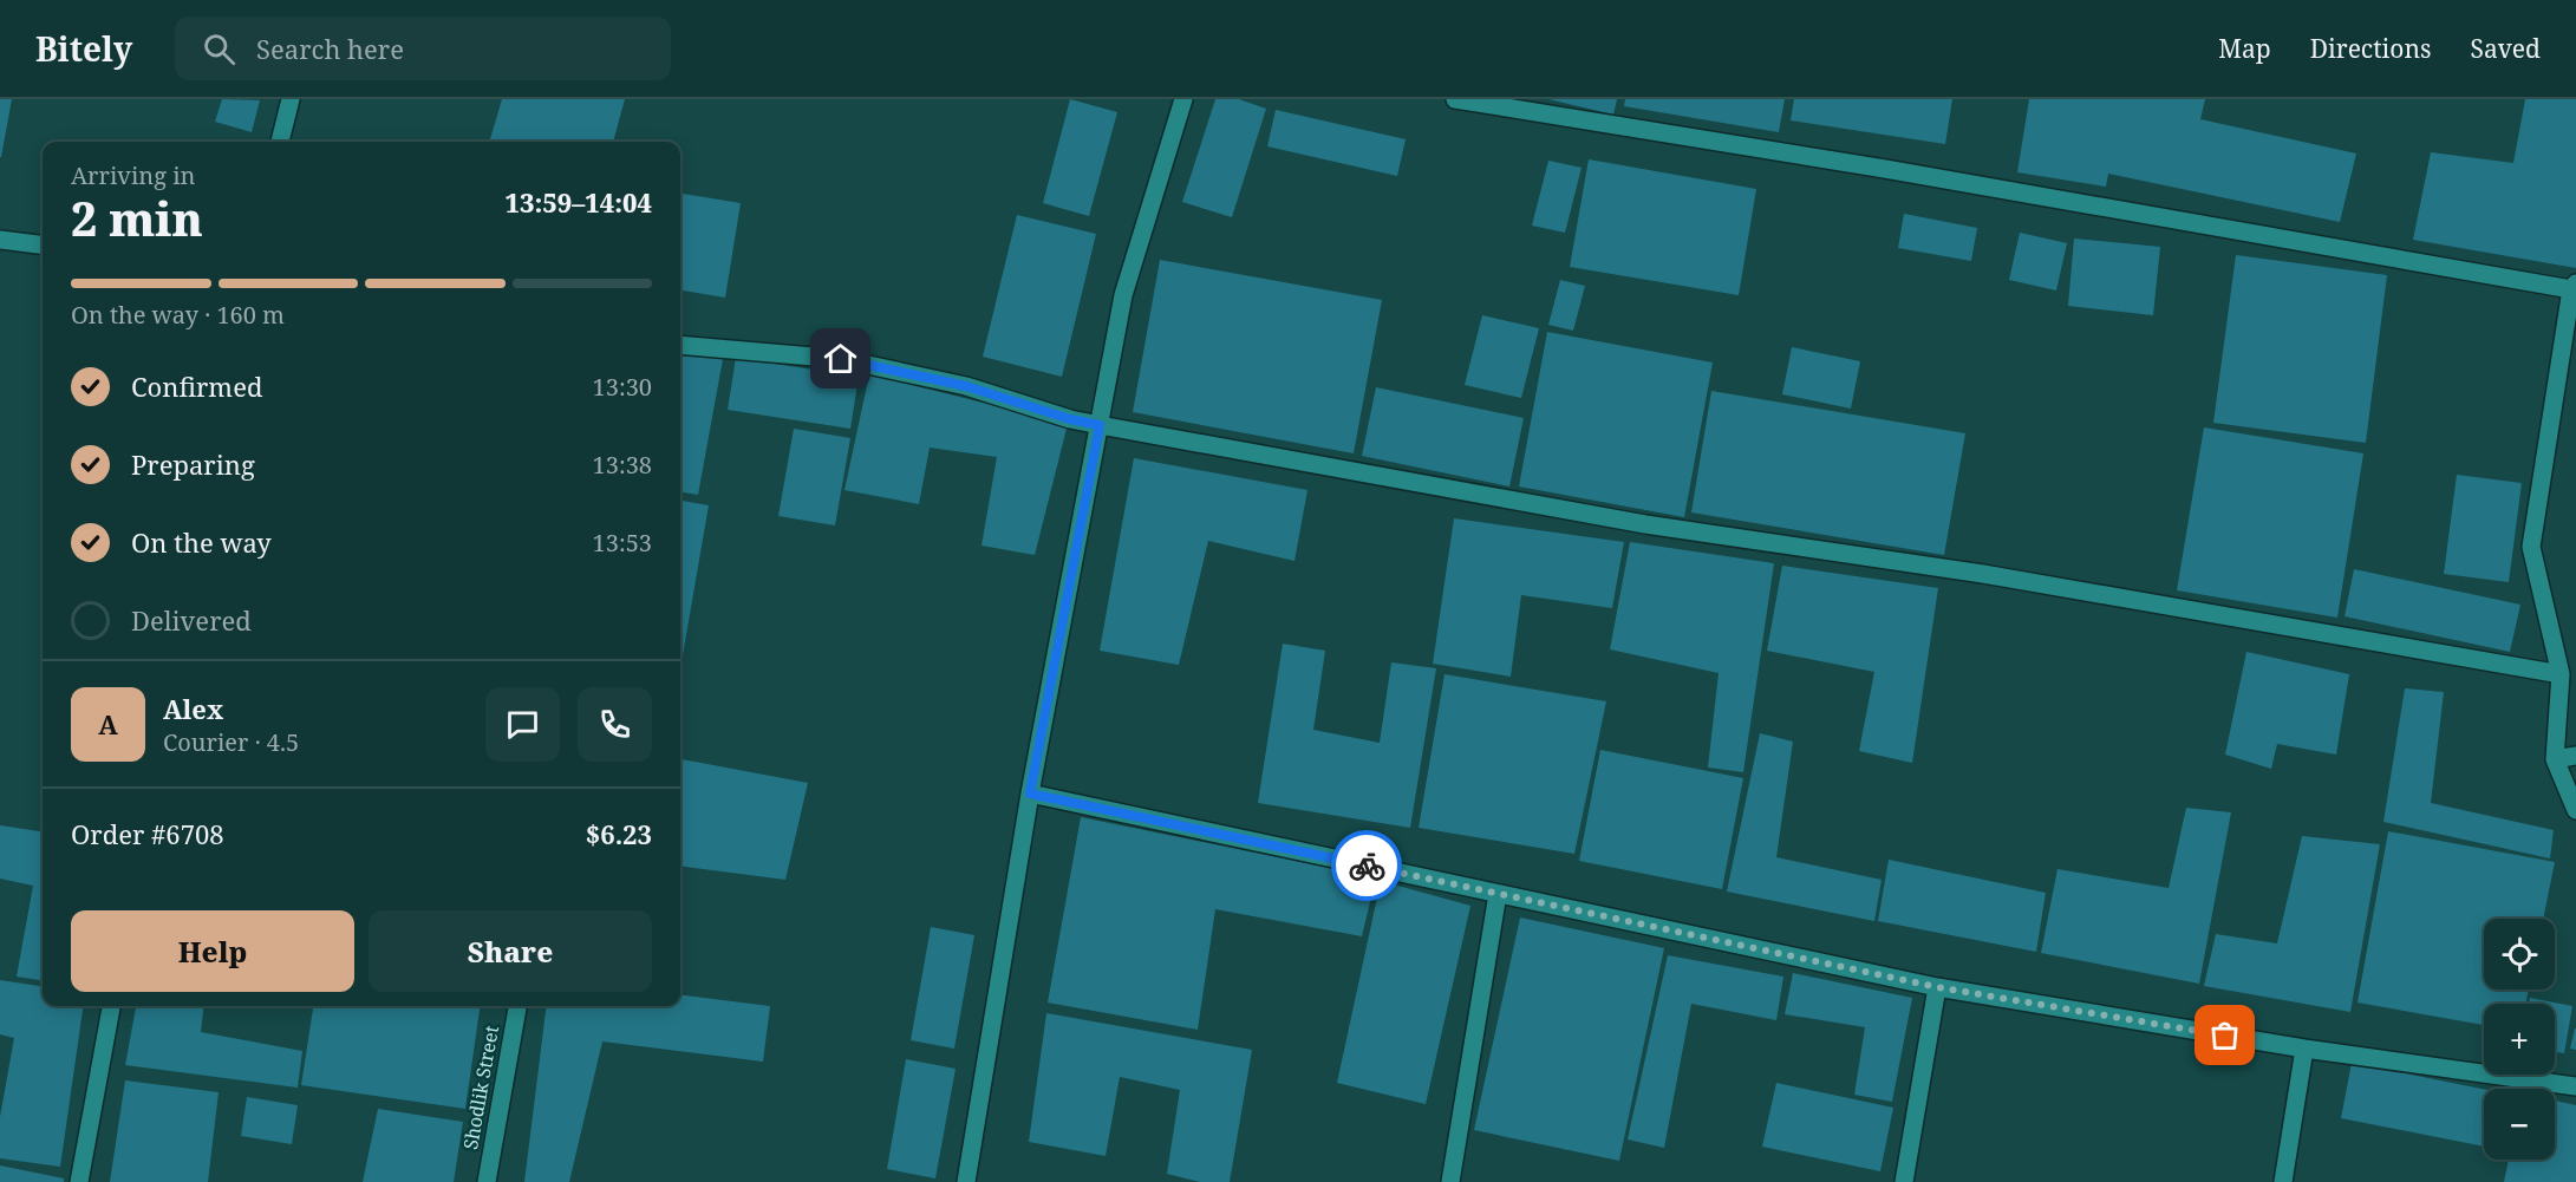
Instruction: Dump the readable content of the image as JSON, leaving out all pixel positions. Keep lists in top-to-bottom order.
{
  "streets": {
    "street": ["Shodlik Street"]
  },
  "page": {
    "header": "Bitely",
    "search": "Search here",
    "nav": ["Map", "Directions", "Saved"],
    "heading": ["2 min", "Arriving in", "13:59–14:04"],
    "panel": [
      "Alex",
      "Courier · 4.5",
      "Order #6708",
      "$6.23"
    ],
    "bar": "On the way · 160 m",
    "list": [
      ["Confirmed", "13:30"],
      ["Preparing", "13:38"],
      ["On the way", "13:53"],
      "Delivered"
    ],
    "round": "A",
    "buttons": ["Help", "Share"],
    "map_buttons": ["+", "−"]
  }
}
